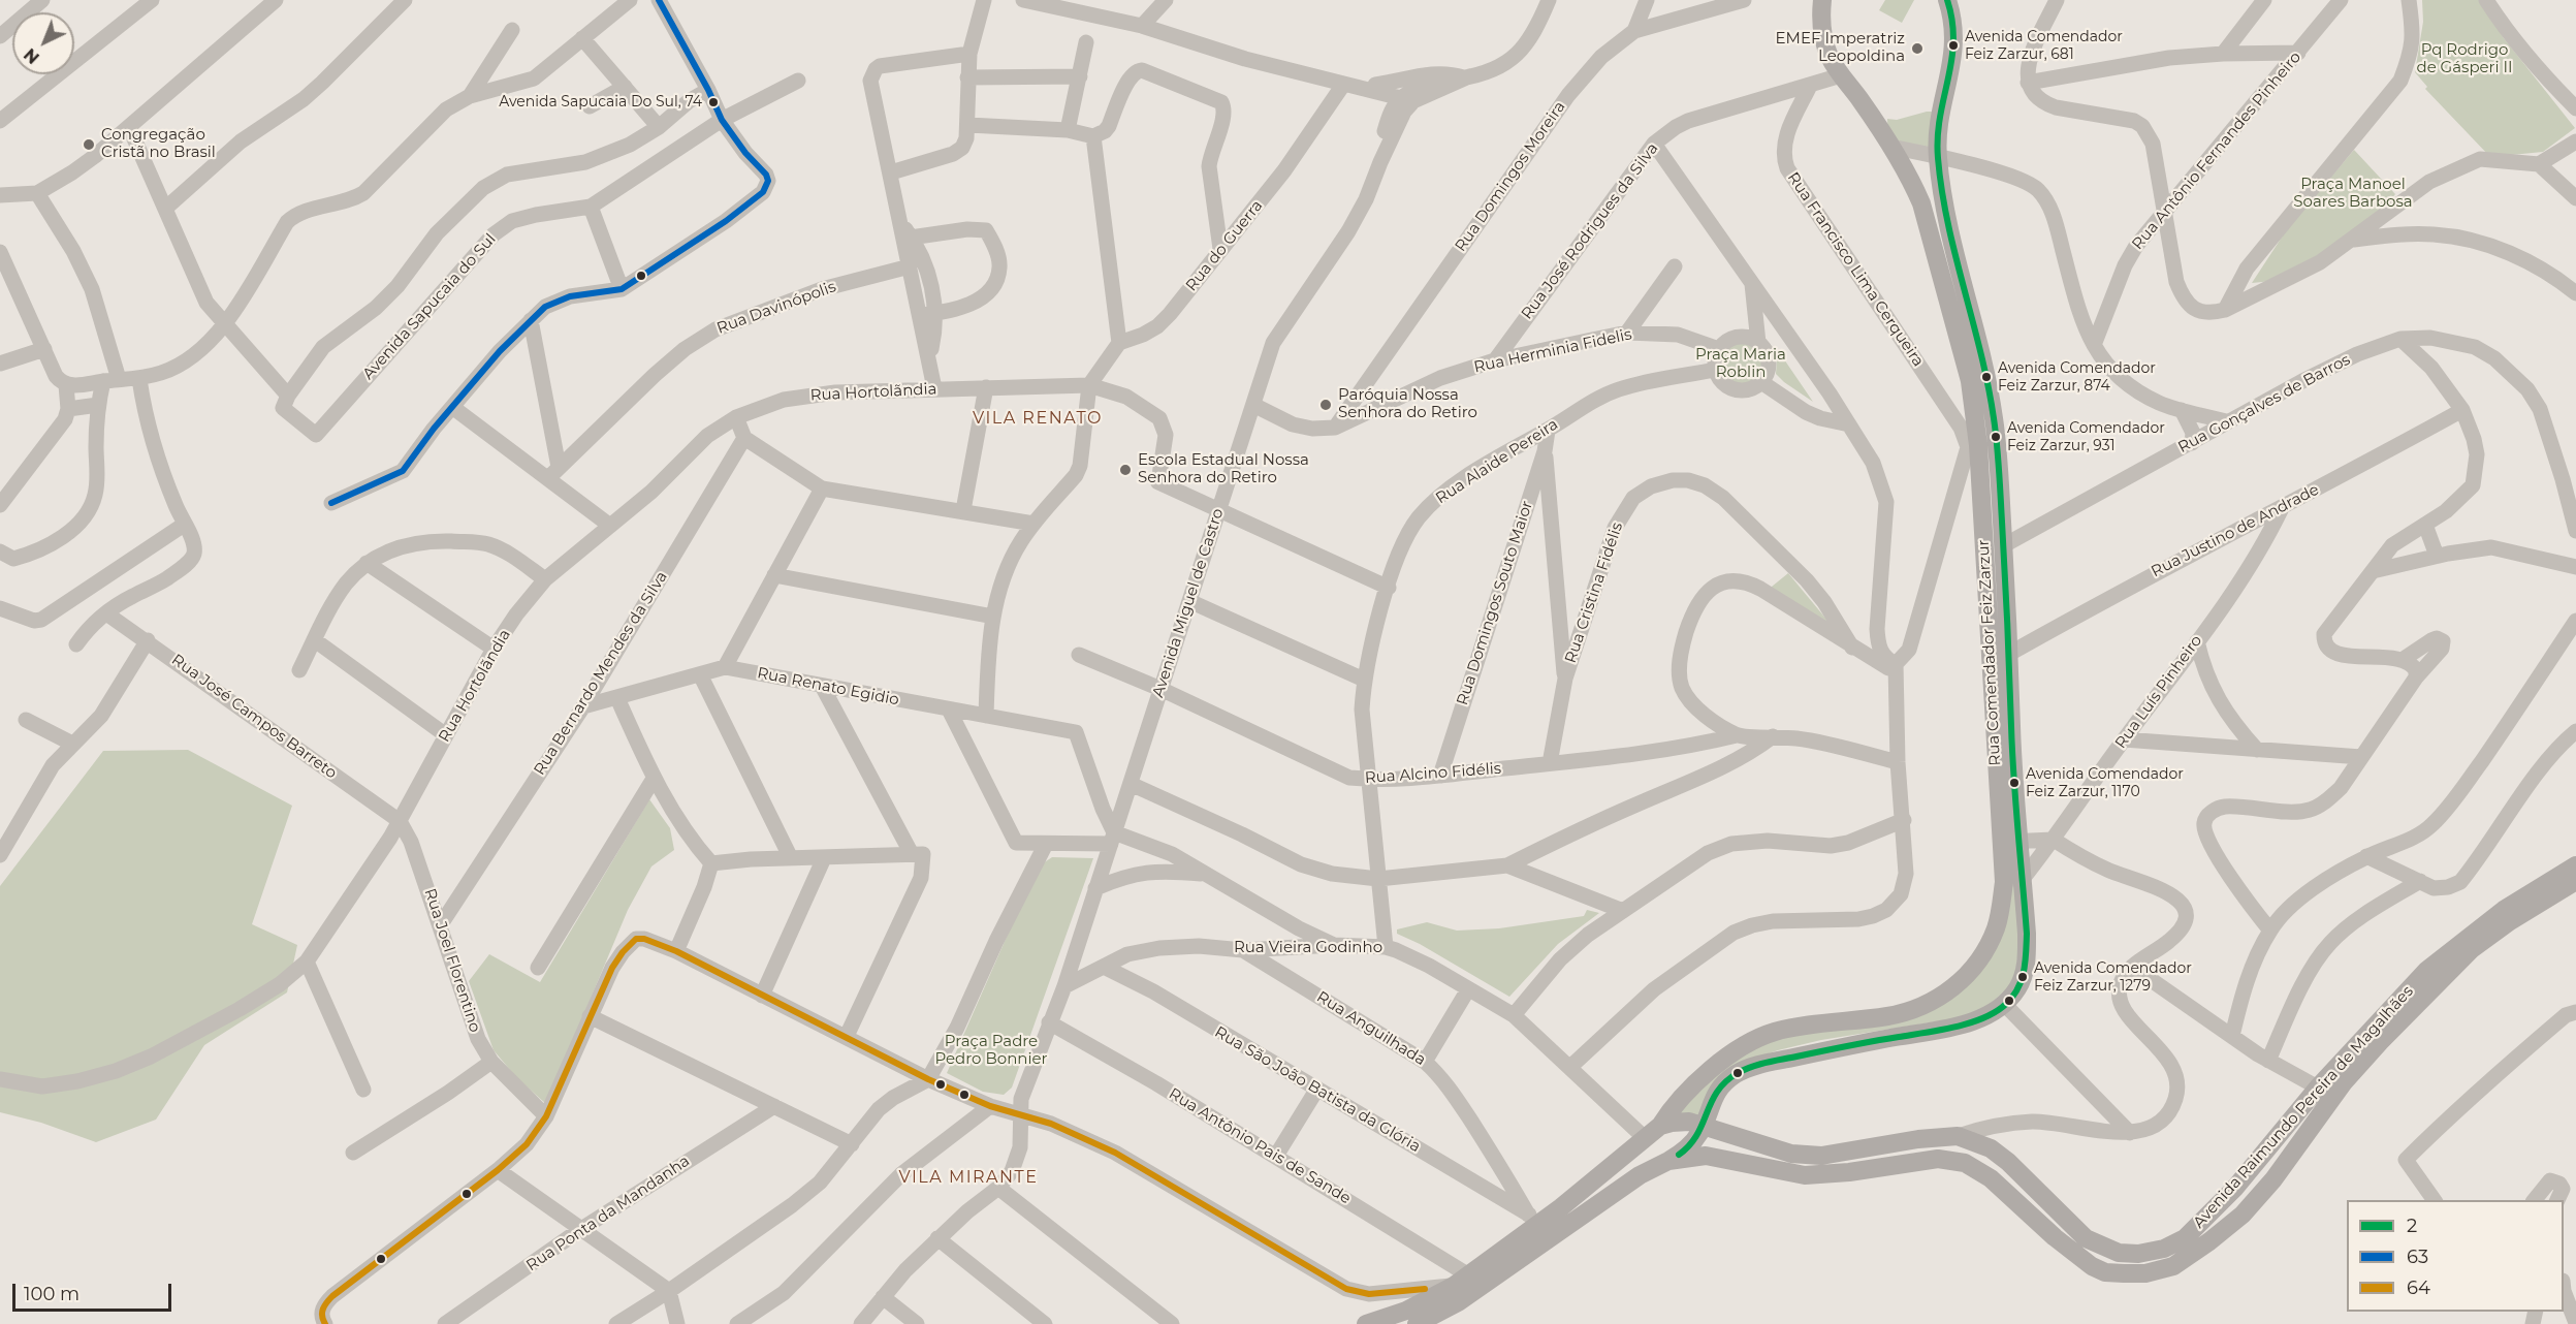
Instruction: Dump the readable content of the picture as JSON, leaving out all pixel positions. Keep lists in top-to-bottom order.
{
  "streets": {
    "main road": ["Rua Comendador Feiz Zarzur", "Avenida Raimundo Pereira de Magalhães"],
    "street": [
      "Rua Antônio Fernandes Pinheiro",
      "Rua Domingos Moreira",
      "Rua José Rodrigues da Silva",
      "Rua do Guerra",
      "Rua Francisco Lima Cerqueira",
      "Avenida Sapucaia do Sul",
      "Rua Davinópolis",
      "Rua Herminia Fidelis",
      "Rua Hortolãndia",
      "Rua Gonçalves de Barros",
      "Rua Alaide Pereira",
      "Rua Justino de Andrade",
      "Rua Cristina Fidélis",
      "Avenida Miguel de Castro",
      "Rua Domingos Souto Maior",
      "Rua Bernardo Mendes da Silva",
      "Rua Renato Egidio",
      "Rua Luís Pinheiro",
      "Rua José Campos Barreto",
      "Rua Alcino Fidélis",
      "Rua Vieira Godinho",
      "Rua Joel Florentino",
      "Rua Anguilhada",
      "Rua São João Batista da Glória",
      "Rua Antônio Pais de Sande",
      "Rua Ponta da Mandanha"
    ]
  },
  "crossings": [
    ["Rua Domingos Moreira", "Rua Herminia Fidelis"],
    ["Rua José Rodrigues da Silva", "Rua Francisco Lima Cerqueira"],
    ["Rua José Rodrigues da Silva", "Rua Herminia Fidelis"],
    ["Rua José Rodrigues da Silva", "Rua Comendador Feiz Zarzur"],
    ["Rua Francisco Lima Cerqueira", "Rua Comendador Feiz Zarzur"],
    ["Rua Herminia Fidelis", "Rua Alaide Pereira"],
    ["Rua Herminia Fidelis", "Avenida Miguel de Castro"],
    ["Rua Hortolãndia", "Avenida Miguel de Castro"],
    ["Rua Hortolãndia", "Rua José Campos Barreto"],
    ["Rua Hortolãndia", "Rua Joel Florentino"],
    ["Rua Gonçalves de Barros", "Rua Comendador Feiz Zarzur"],
    ["Rua Alaide Pereira", "Rua Domingos Souto Maior"],
    ["Rua Alaide Pereira", "Rua Alcino Fidélis"],
    ["Rua Alaide Pereira", "Rua Vieira Godinho"],
    ["Rua Justino de Andrade", "Rua Comendador Feiz Zarzur"],
    ["Rua Justino de Andrade", "Rua Luís Pinheiro"],
    ["Rua Cristina Fidélis", "Rua Alcino Fidélis"],
    ["Avenida Miguel de Castro", "Rua Renato Egidio"],
    ["Avenida Miguel de Castro", "Rua Alcino Fidélis"],
    ["Avenida Miguel de Castro", "Rua Vieira Godinho"],
    ["Avenida Miguel de Castro", "Rua Antônio Pais de Sande"],
    ["Rua Domingos Souto Maior", "Rua Alcino Fidélis"],
    ["Rua Comendador Feiz Zarzur", "Rua Luís Pinheiro"],
    ["Rua Comendador Feiz Zarzur", "Avenida Raimundo Pereira de Magalhães"],
    ["Rua Bernardo Mendes da Silva", "Rua Renato Egidio"],
    ["Rua Bernardo Mendes da Silva", "Rua Joel Florentino"],
    ["Rua José Campos Barreto", "Rua Joel Florentino"],
    ["Rua Vieira Godinho", "Rua Anguilhada"],
    ["Rua Vieira Godinho", "Rua São João Batista da Glória"],
    ["Rua Anguilhada", "Rua São João Batista da Glória"]
  ],
  "districts": ["VILA RENATO", "VILA MIRANTE"],
  "parks": [
    "Pq Rodrigo de Gásperi II",
    "Praça Manoel Soares Barbosa",
    "Praça Maria Roblin",
    "Praça Padre Pedro Bonnier"
  ],
  "places": [
    "Avenida Comendador Feiz Zarzur, 681",
    "EMEF Imperatriz Leopoldina",
    "Avenida Sapucaia Do Sul, 74",
    "Congregação Cristã no Brasil",
    "Avenida Comendador Feiz Zarzur, 874",
    "Paróquia Nossa Senhora do Retiro",
    "Avenida Comendador Feiz Zarzur, 931",
    "Escola Estadual Nossa Senhora do Retiro",
    "Avenida Comendador Feiz Zarzur, 1170",
    "Avenida Comendador Feiz Zarzur, 1279"
  ],
  "lines": ["transit line 2", "transit line 63", "transit line 64"],
  "legend": ["2", "63", "64"],
  "scale_bar": "100 m",
  "north": "bottom left"
}
